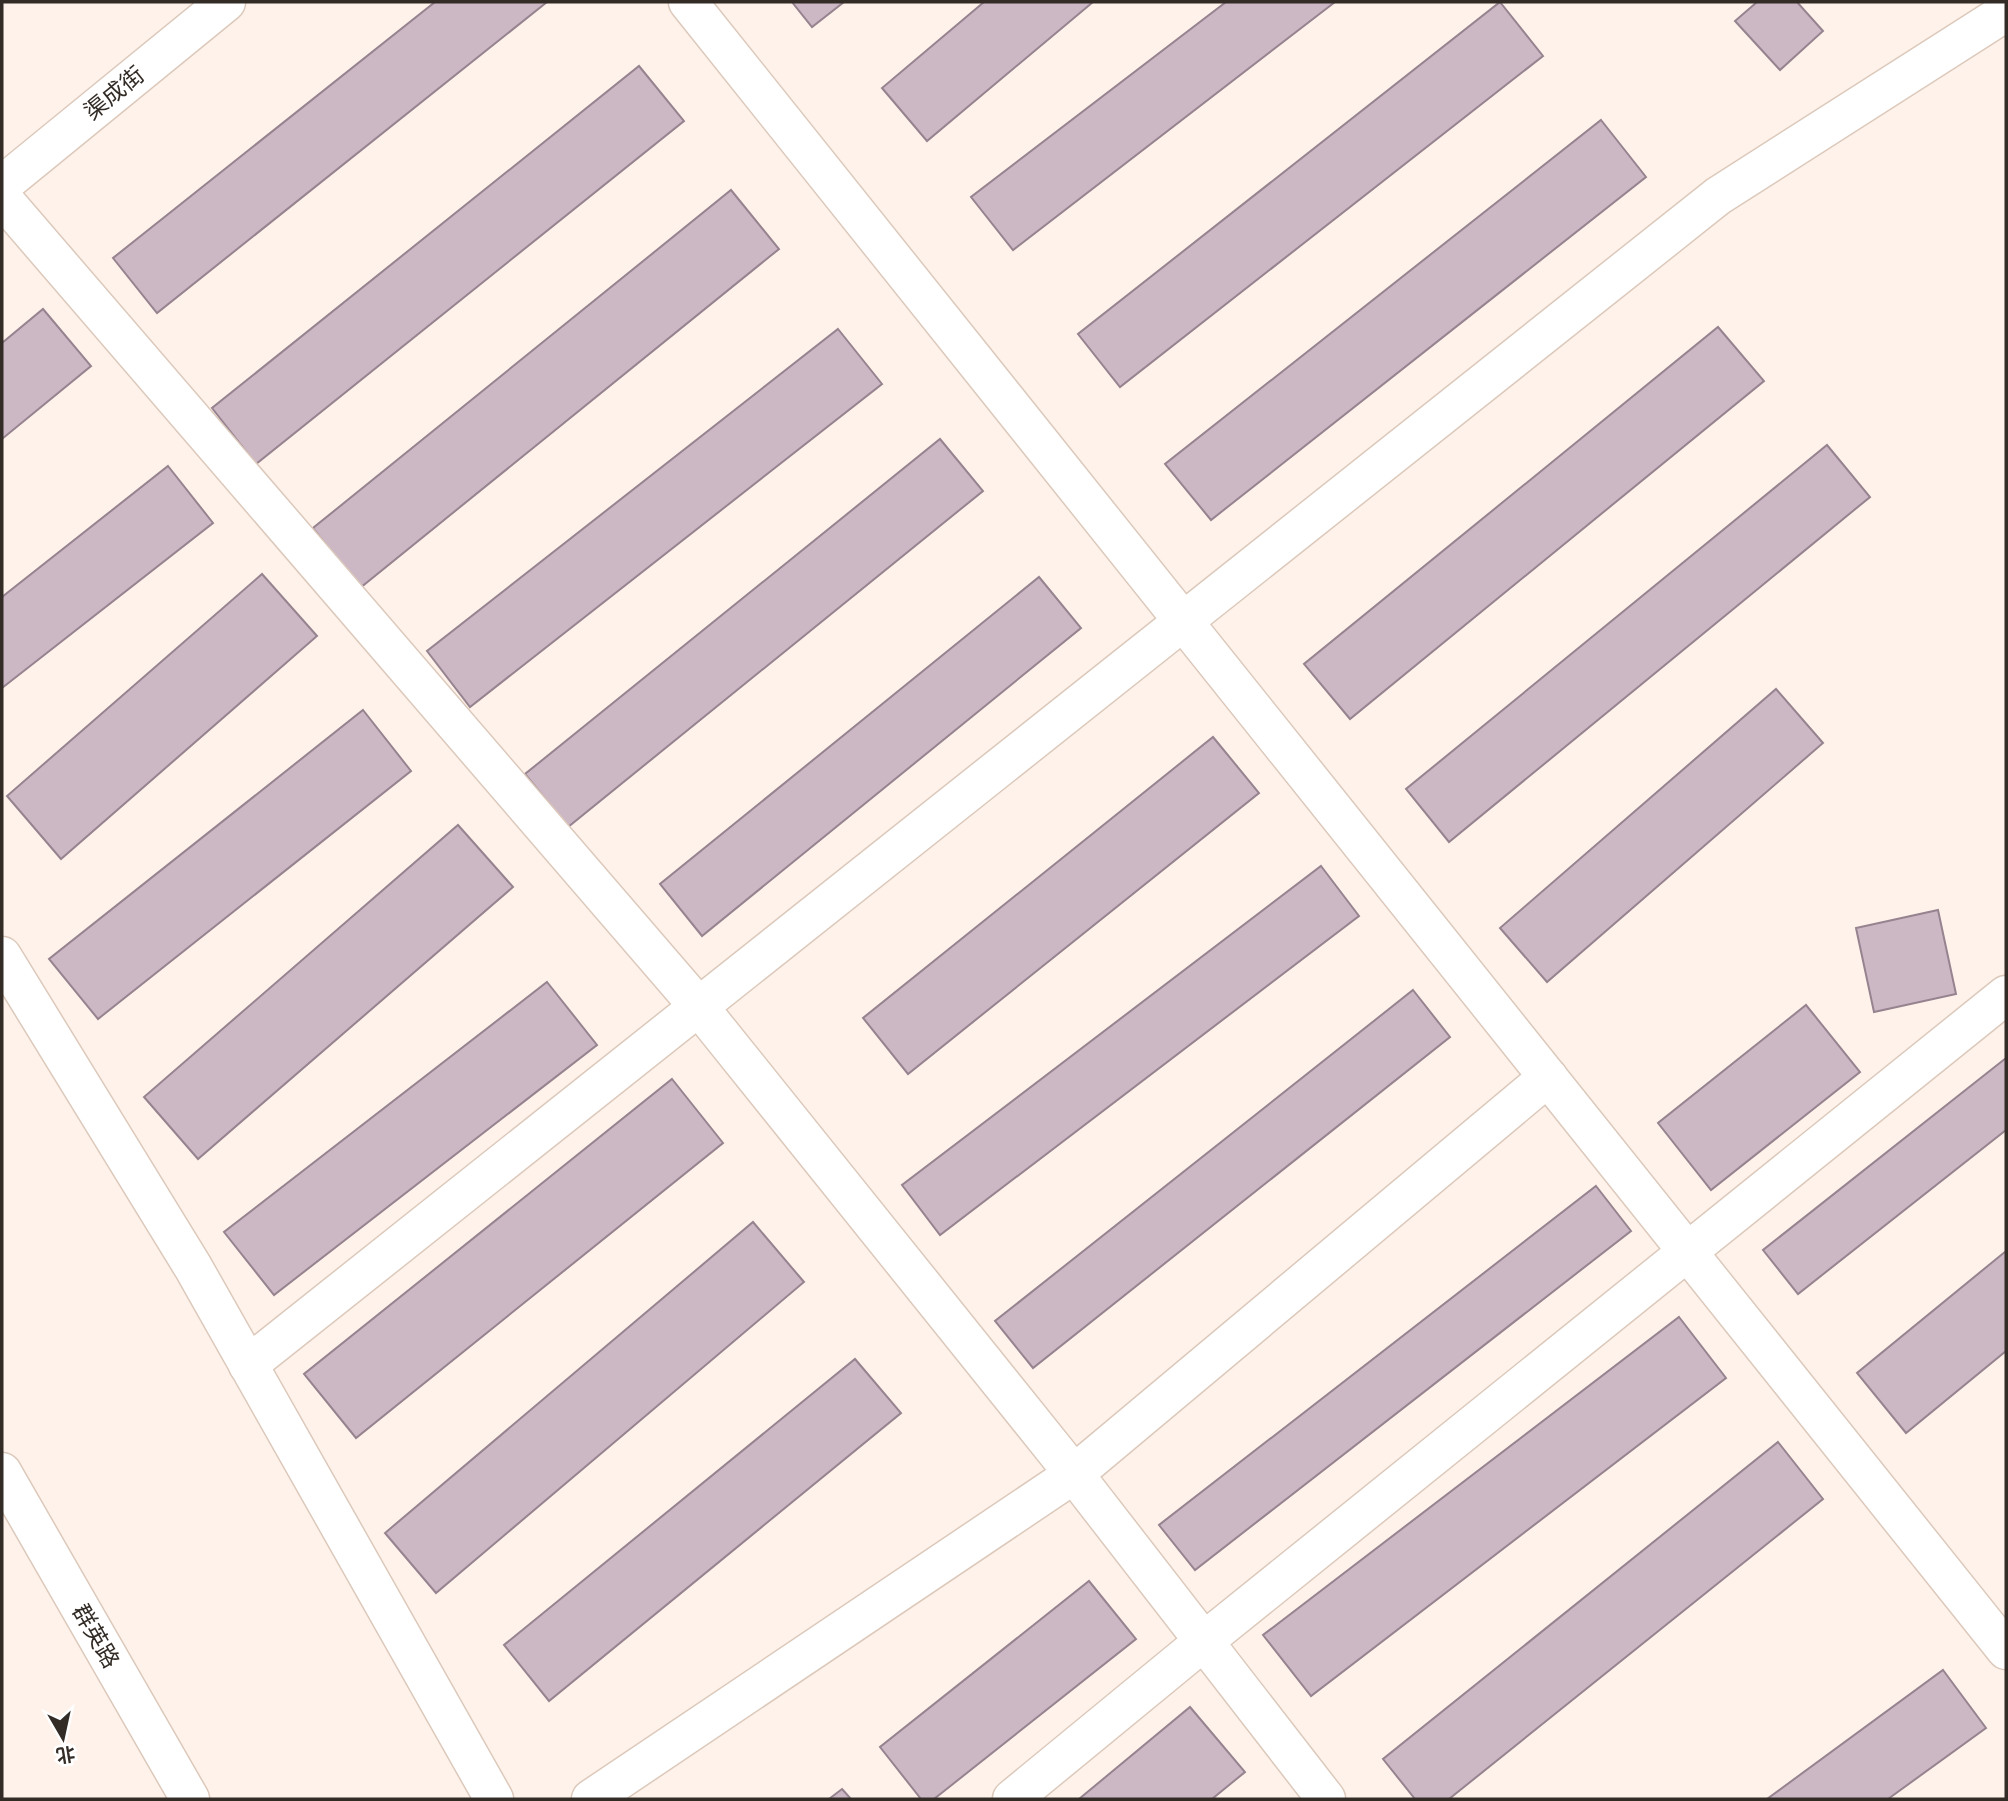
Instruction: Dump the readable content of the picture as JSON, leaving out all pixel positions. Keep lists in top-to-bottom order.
{
  "streets": {
    "street": ["渠成街", "群英路"]
  },
  "north": "bottom"
}
